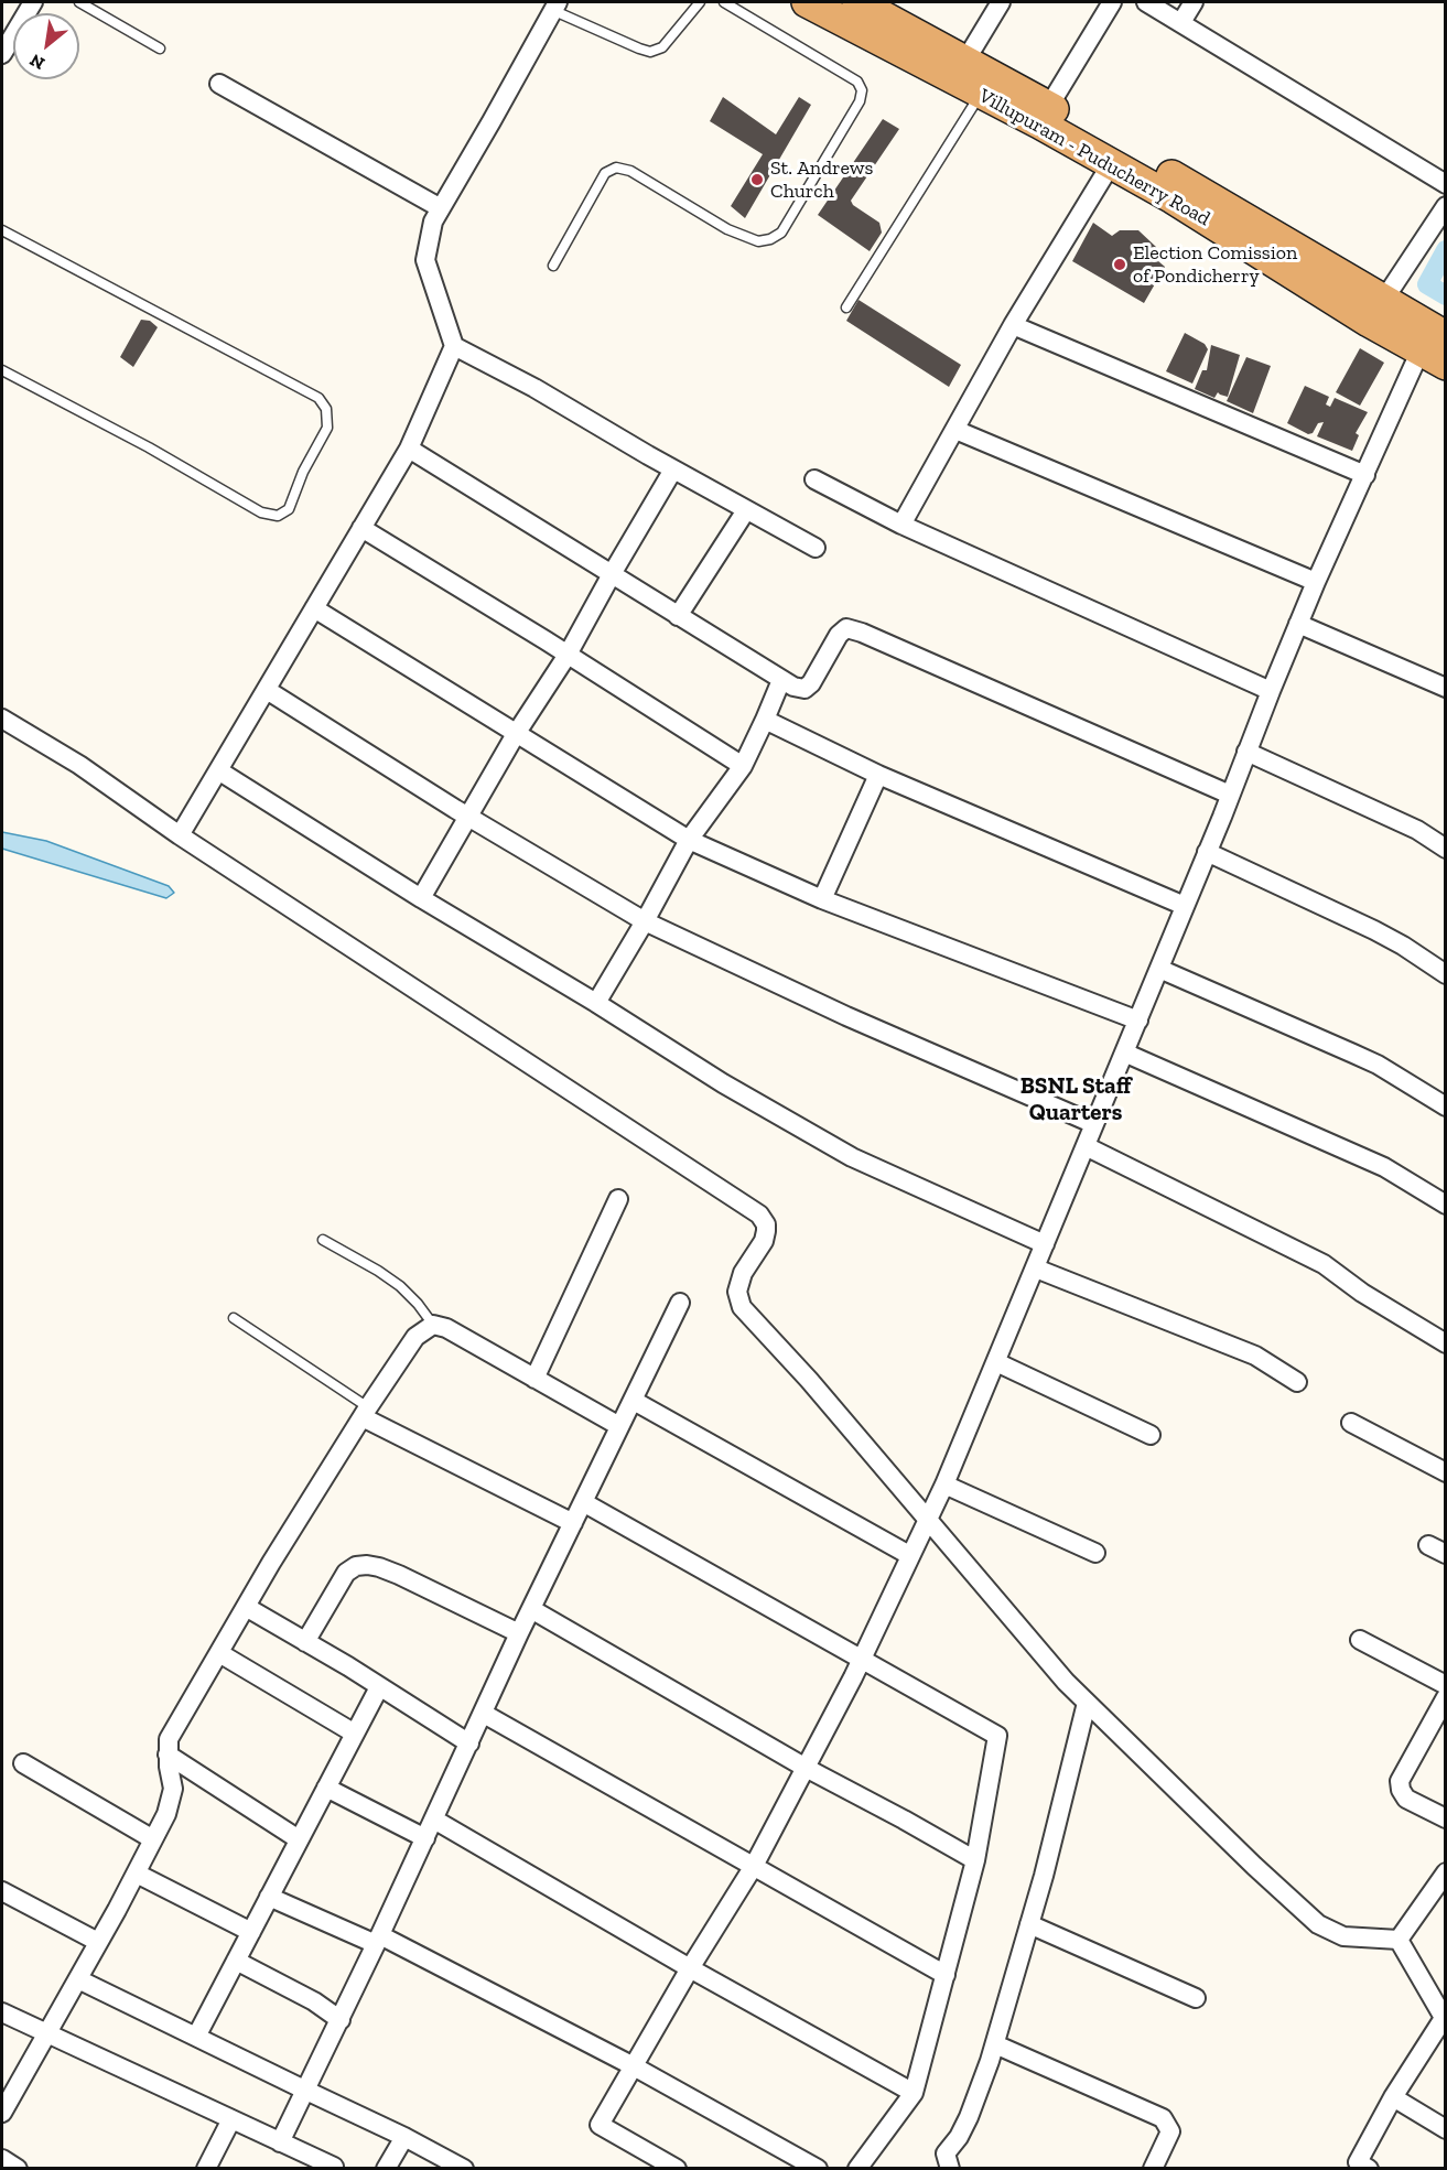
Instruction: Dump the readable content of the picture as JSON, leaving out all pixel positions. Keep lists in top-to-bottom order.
{
  "streets": {
    "highway": ["Villupuram - Puducherry Road"]
  },
  "districts": ["BSNL Staff Quarters"],
  "places": ["St. Andrews Church", "Election Comission of Pondicherry"],
  "north": "bottom left"
}
